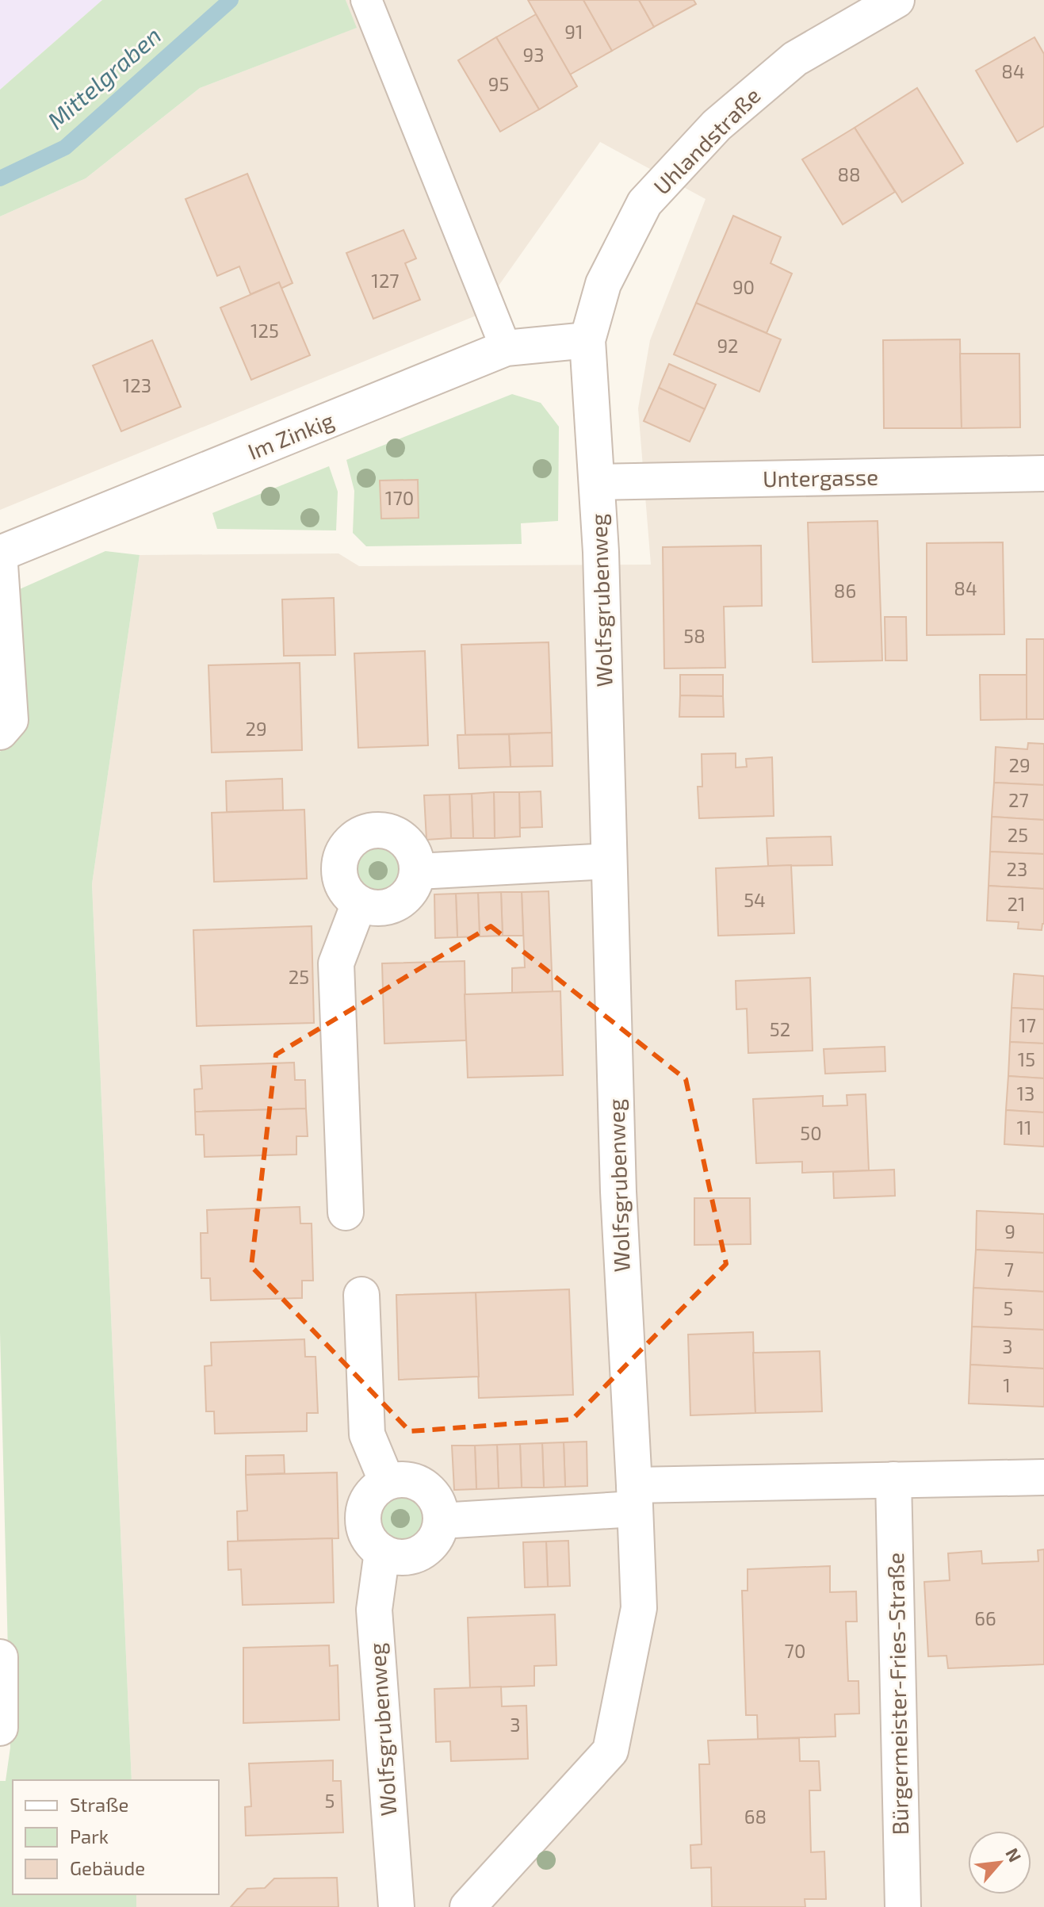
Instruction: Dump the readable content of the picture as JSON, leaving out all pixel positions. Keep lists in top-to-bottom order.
{
  "streets": {
    "street": [
      "Uhlandstraße",
      "Im Zinkig",
      "Untergasse",
      "Wolfsgrubenweg",
      "Bürgermeister-Fries-Straße"
    ]
  },
  "crossings": [
    ["Uhlandstraße", "Im Zinkig"],
    ["Uhlandstraße", "Wolfsgrubenweg"],
    ["Im Zinkig", "Wolfsgrubenweg"],
    ["Untergasse", "Wolfsgrubenweg"]
  ],
  "water": ["Mittelgraben"],
  "house_numbers": [
    "91",
    "93",
    "84",
    "95",
    "88",
    "127",
    "90",
    "125",
    "92",
    "123",
    "170",
    "84",
    "86",
    "58",
    "29",
    "29",
    "27",
    "25",
    "23",
    "54",
    "21",
    "25",
    "17",
    "52",
    "15",
    "13",
    "11",
    "50",
    "9",
    "7",
    "5",
    "3",
    "1",
    "66",
    "70",
    "3",
    "5",
    "68"
  ],
  "legend": ["Straße", "Park", "Gebäude"],
  "north": "top right"
}
